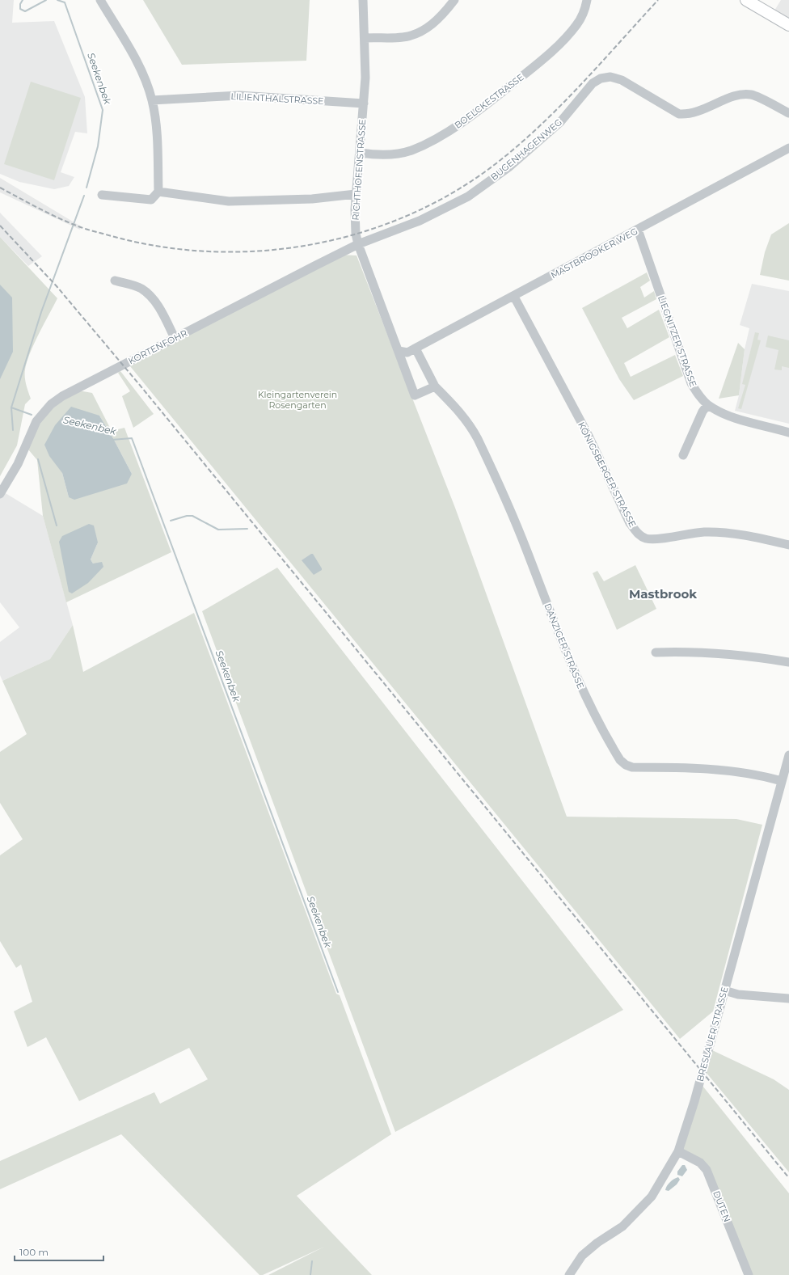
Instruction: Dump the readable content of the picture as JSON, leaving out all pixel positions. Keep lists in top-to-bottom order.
{
  "streets": {
    "street": [
      "LILIENTHALSTRASSE",
      "BOELCKESTRASSE",
      "BUGENHAGENWEG",
      "RICHTHOFENSTRASSE",
      "MASTBROOKER WEG",
      "LIEGNITZER STRASSE",
      "KORTENFOHR",
      "KÖNIGSBERGER STRASSE",
      "DANZIGER STRASSE",
      "BRESLAUER STRASSE",
      "DUTEN"
    ]
  },
  "crossings": [
    ["LILIENTHALSTRASSE", "RICHTHOFENSTRASSE"],
    ["BOELCKESTRASSE", "RICHTHOFENSTRASSE"],
    ["BUGENHAGENWEG", "RICHTHOFENSTRASSE"],
    ["BUGENHAGENWEG", "KORTENFOHR"],
    ["RICHTHOFENSTRASSE", "MASTBROOKER WEG"],
    ["RICHTHOFENSTRASSE", "KORTENFOHR"],
    ["MASTBROOKER WEG", "LIEGNITZER STRASSE"],
    ["MASTBROOKER WEG", "KÖNIGSBERGER STRASSE"],
    ["MASTBROOKER WEG", "DANZIGER STRASSE"],
    ["DANZIGER STRASSE", "BRESLAUER STRASSE"],
    ["BRESLAUER STRASSE", "DUTEN"]
  ],
  "districts": ["Mastbrook"],
  "water": ["Seekenbek"],
  "parks": ["Kleingartenverein Rosengarten"],
  "scale_bar": "100 m"
}
